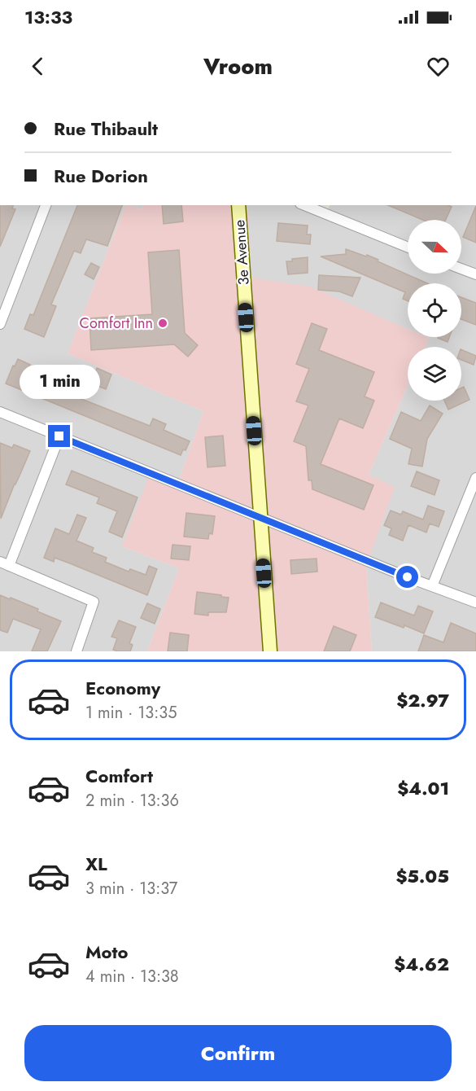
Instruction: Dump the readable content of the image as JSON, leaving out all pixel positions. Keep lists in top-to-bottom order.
{
  "streets": {
    "main road": ["3e Avenue"]
  },
  "places": ["Comfort Inn"],
  "north": "right",
  "page": {
    "status": "13:33",
    "header": "Vroom",
    "banner": ["Rue Thibault", "Rue Dorion"],
    "bubble": "1 min",
    "list": [
      {
        "name": "Economy",
        "note": "1 min · 13:35",
        "value": "$2.97"
      },
      {
        "name": "Comfort",
        "note": "2 min · 13:36",
        "value": "$4.01"
      },
      {
        "name": "XL",
        "note": "3 min · 13:37",
        "value": "$5.05"
      },
      {
        "name": "Moto",
        "note": "4 min · 13:38",
        "value": "$4.62"
      }
    ],
    "buttons": "Confirm"
  }
}
